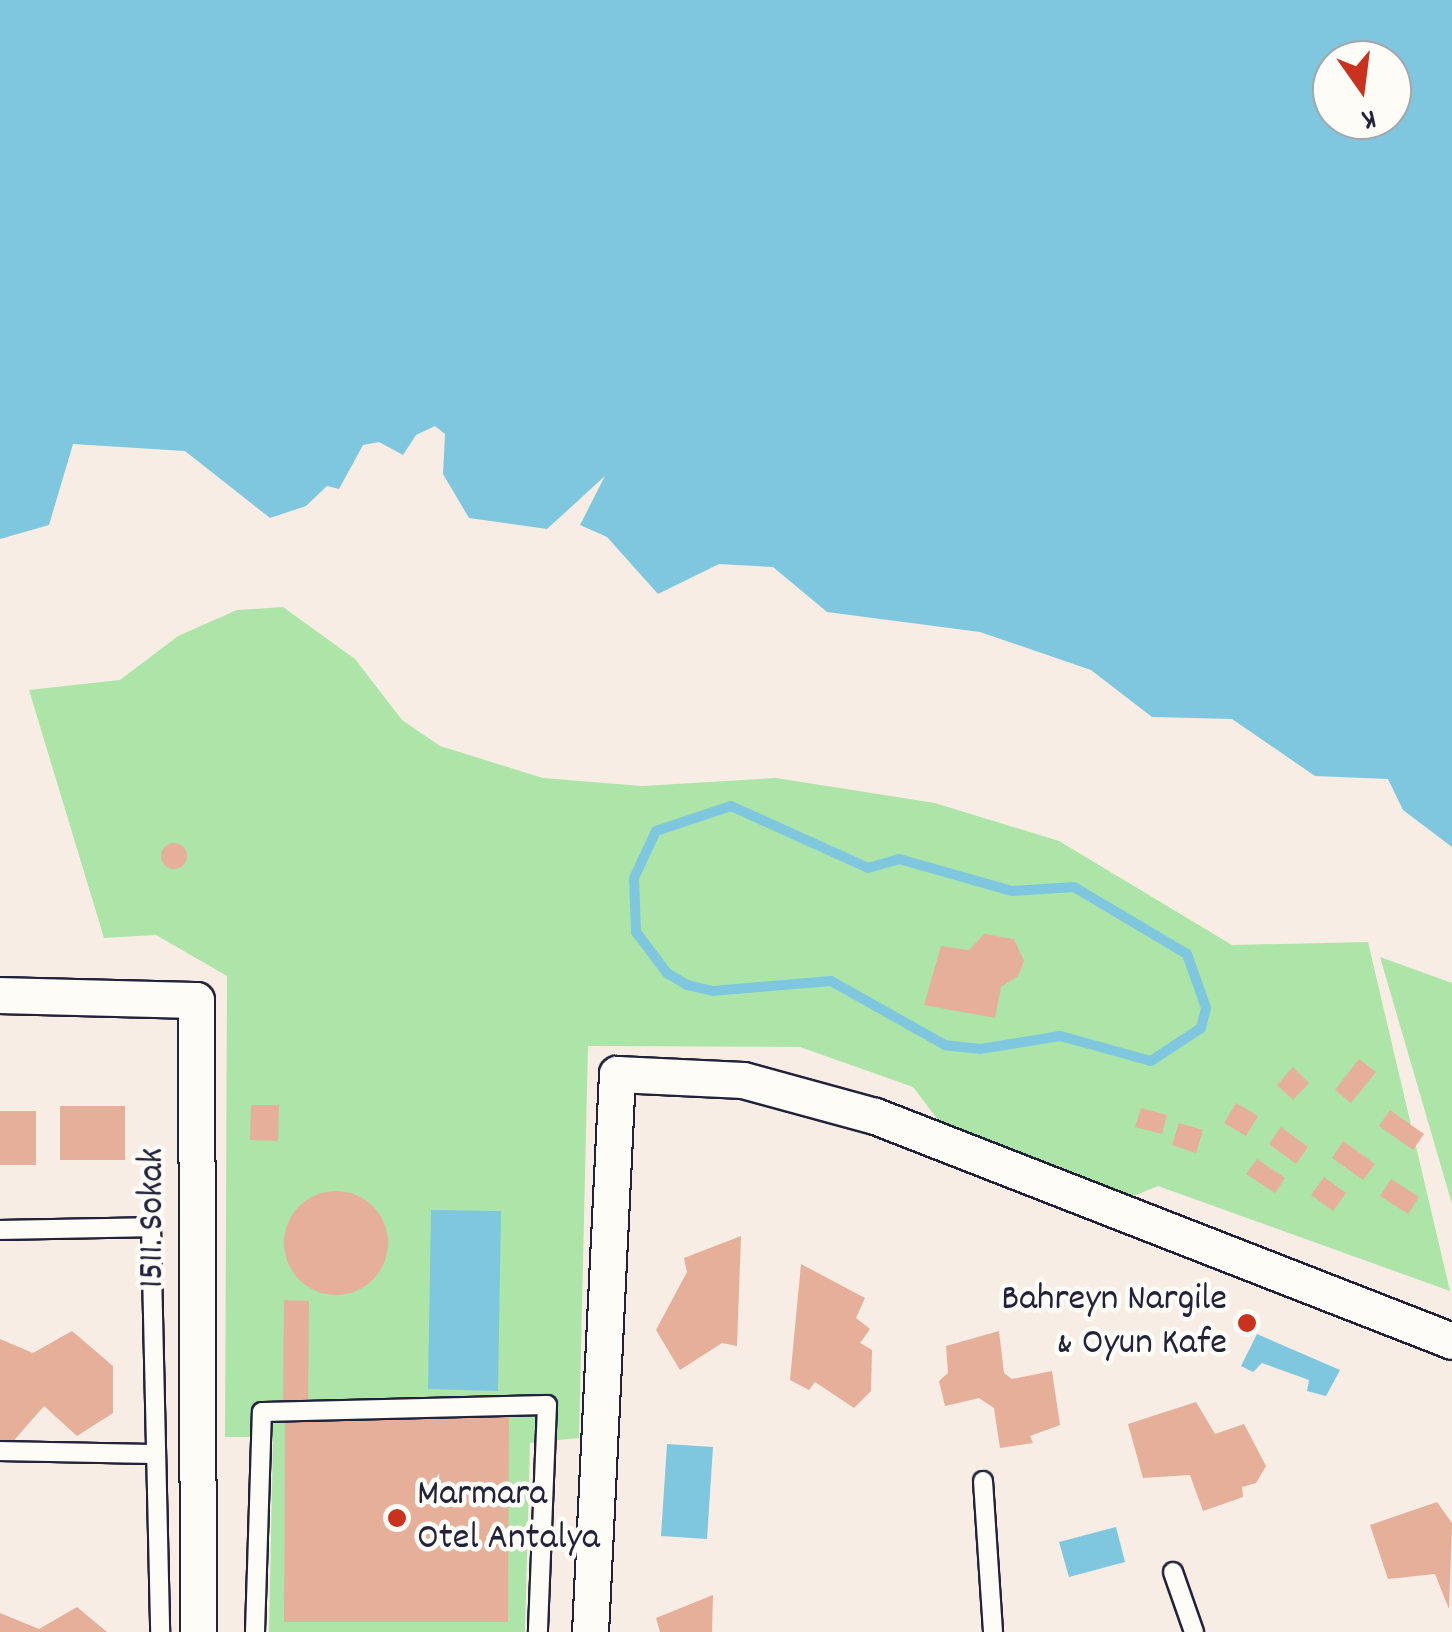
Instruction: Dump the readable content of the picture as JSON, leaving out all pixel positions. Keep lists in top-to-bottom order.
{
  "streets": {
    "street": ["1511. Sokak"]
  },
  "places": ["Bahreyn Nargile & Oyun Kafe", "Marmara Otel Antalya"],
  "north": "bottom"
}
